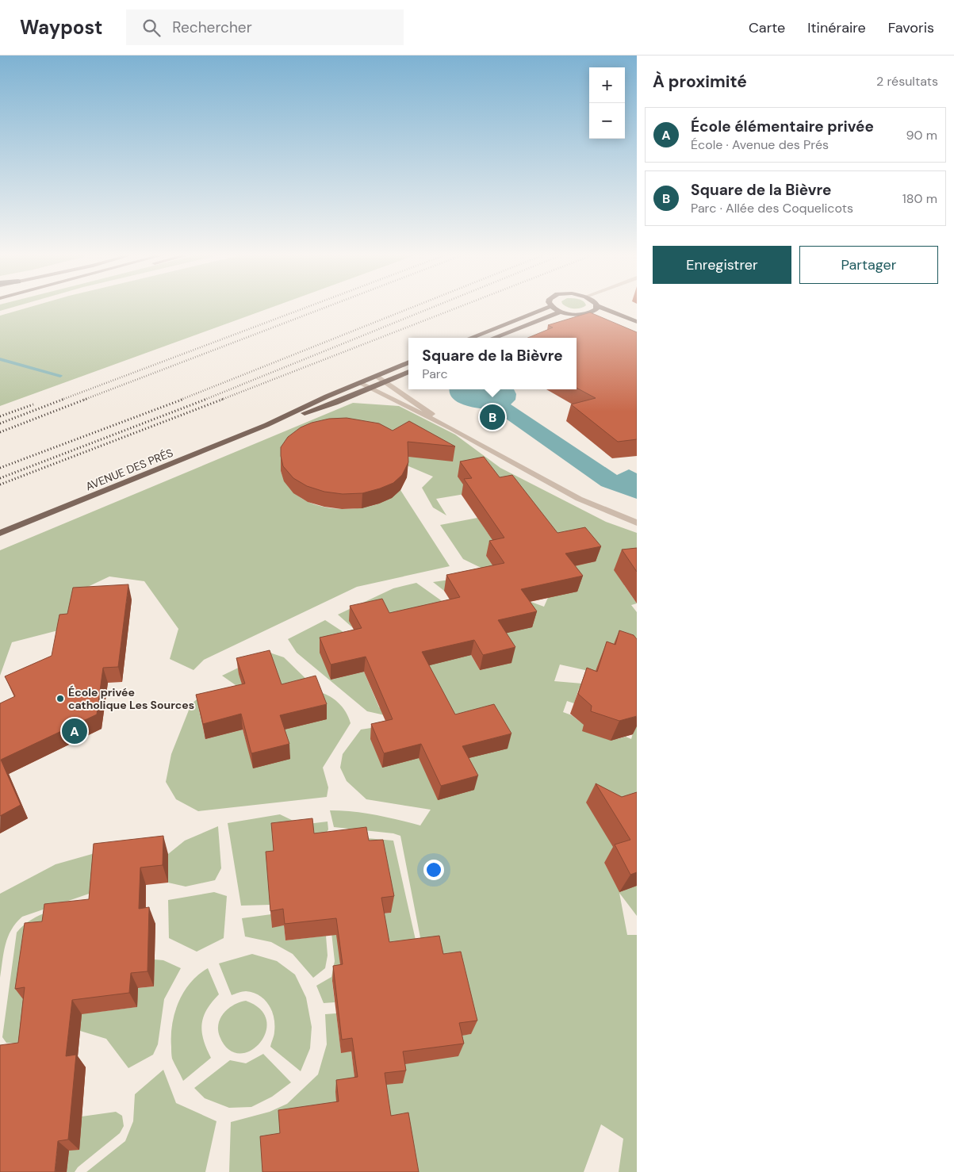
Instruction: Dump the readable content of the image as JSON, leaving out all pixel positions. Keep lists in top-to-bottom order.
{
  "streets": {
    "main road": ["AVENUE DES PRÉS"]
  },
  "places": ["École privée catholique Les Sources"],
  "page": {
    "header": "Waypost",
    "search": "Rechercher",
    "nav": ["Carte", "Itinéraire", "Favoris"],
    "heading": ["À proximité", "2 résultats"],
    "map_buttons": ["+", "−"],
    "list": [
      {
        "mark": "A",
        "name": "École élémentaire privée",
        "note": "École · Avenue des Prés",
        "value": "90 m"
      },
      {
        "mark": "B",
        "name": "Square de la Bièvre",
        "note": "Parc · Allée des Coquelicots",
        "value": "180 m"
      }
    ],
    "buttons": ["Enregistrer", "Partager"],
    "popup": ["Square de la Bièvre", "Parc"],
    "pins": ["B", "A"]
  }
}
